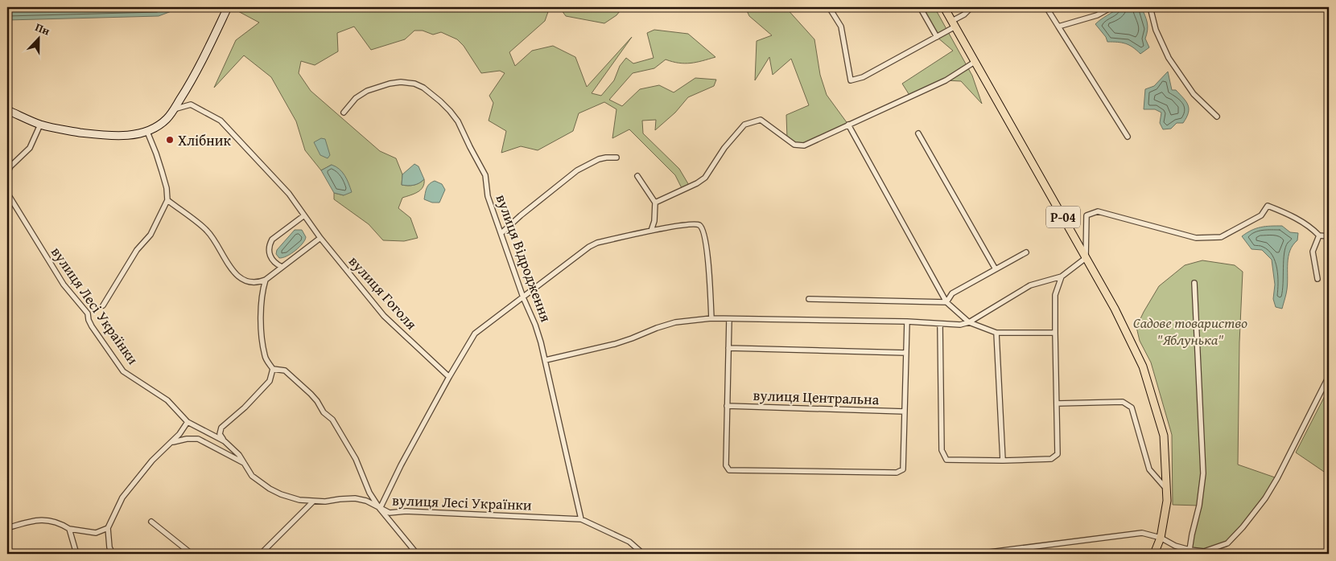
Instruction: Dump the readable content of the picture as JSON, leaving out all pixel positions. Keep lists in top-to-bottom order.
{
  "streets": {
    "main road": ["Р-04"],
    "street": [
      "вулиця Відродження",
      "вулиця Гоголя",
      "вулиця Лесі Українки",
      "вулиця Центральна"
    ]
  },
  "crossings": [
    ["вулиця Відродження", "вулиця Лесі Українки"]
  ],
  "parks": ["Садове товариство \"Яблунька\""],
  "places": ["Хлібник"],
  "north": "top"
}
